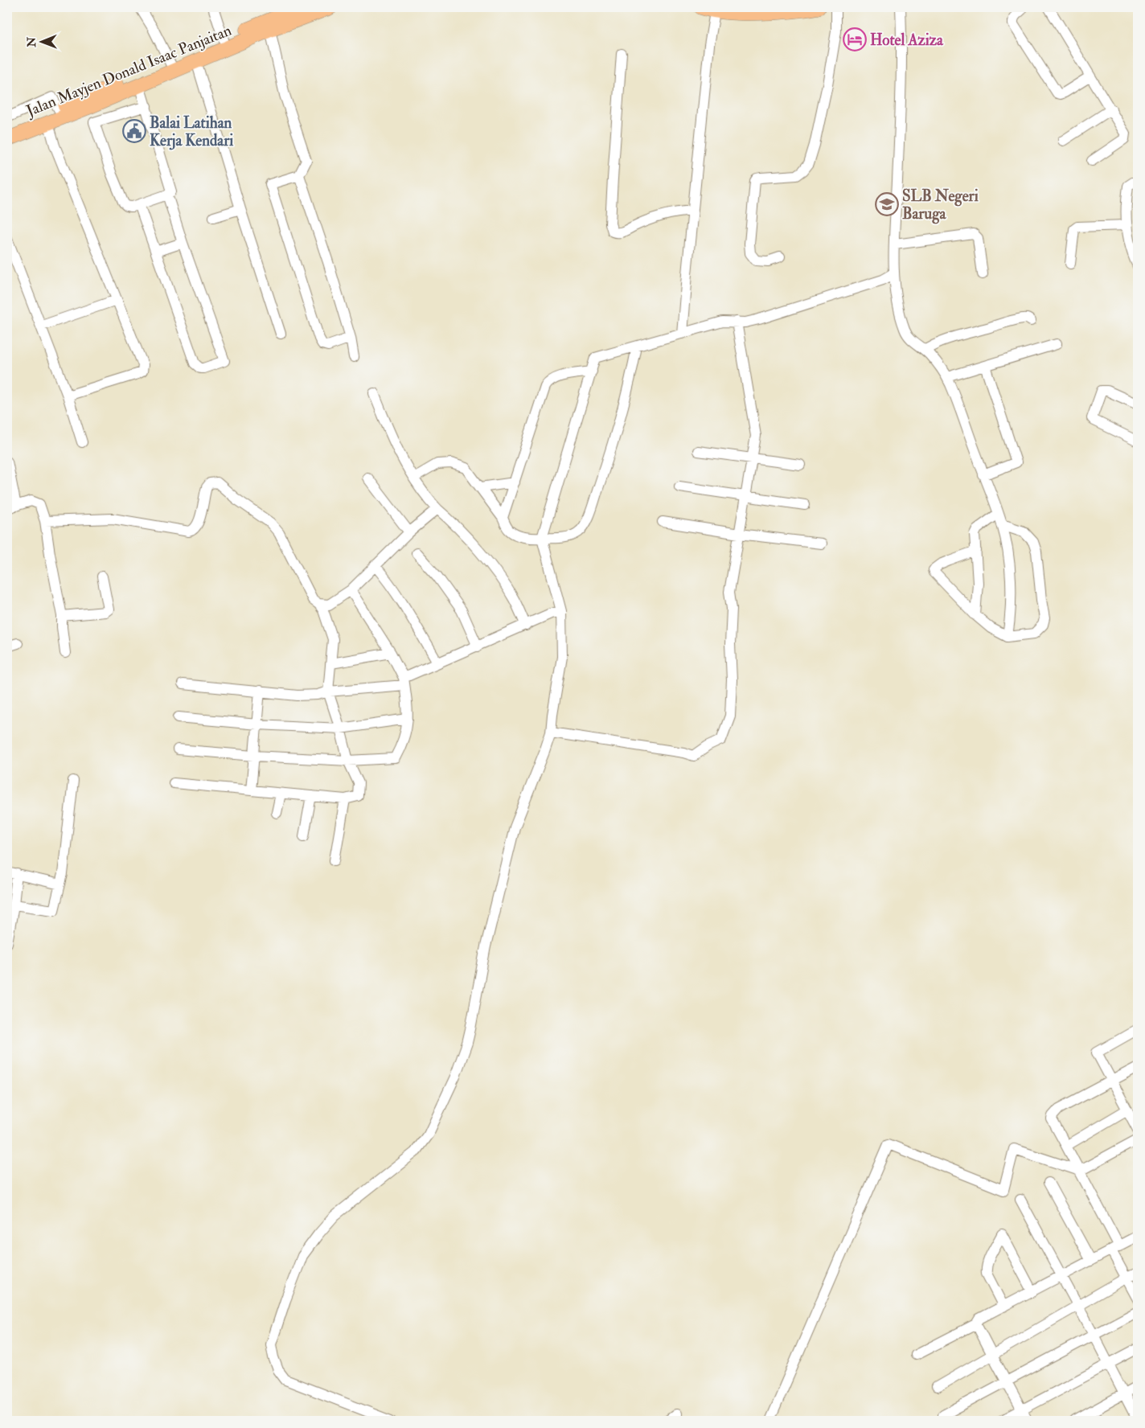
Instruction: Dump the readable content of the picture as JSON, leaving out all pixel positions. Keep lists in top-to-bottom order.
{
  "streets": {
    "highway": ["Jalan Mayjen Donald Isaac Panjaitan"]
  },
  "places": {
    "hotel": ["Hotel Aziza"],
    "public building": ["Balai Latihan Kerja Kendari"],
    "school or university": ["SLB Negeri Baruga"]
  },
  "north": "left"
}
